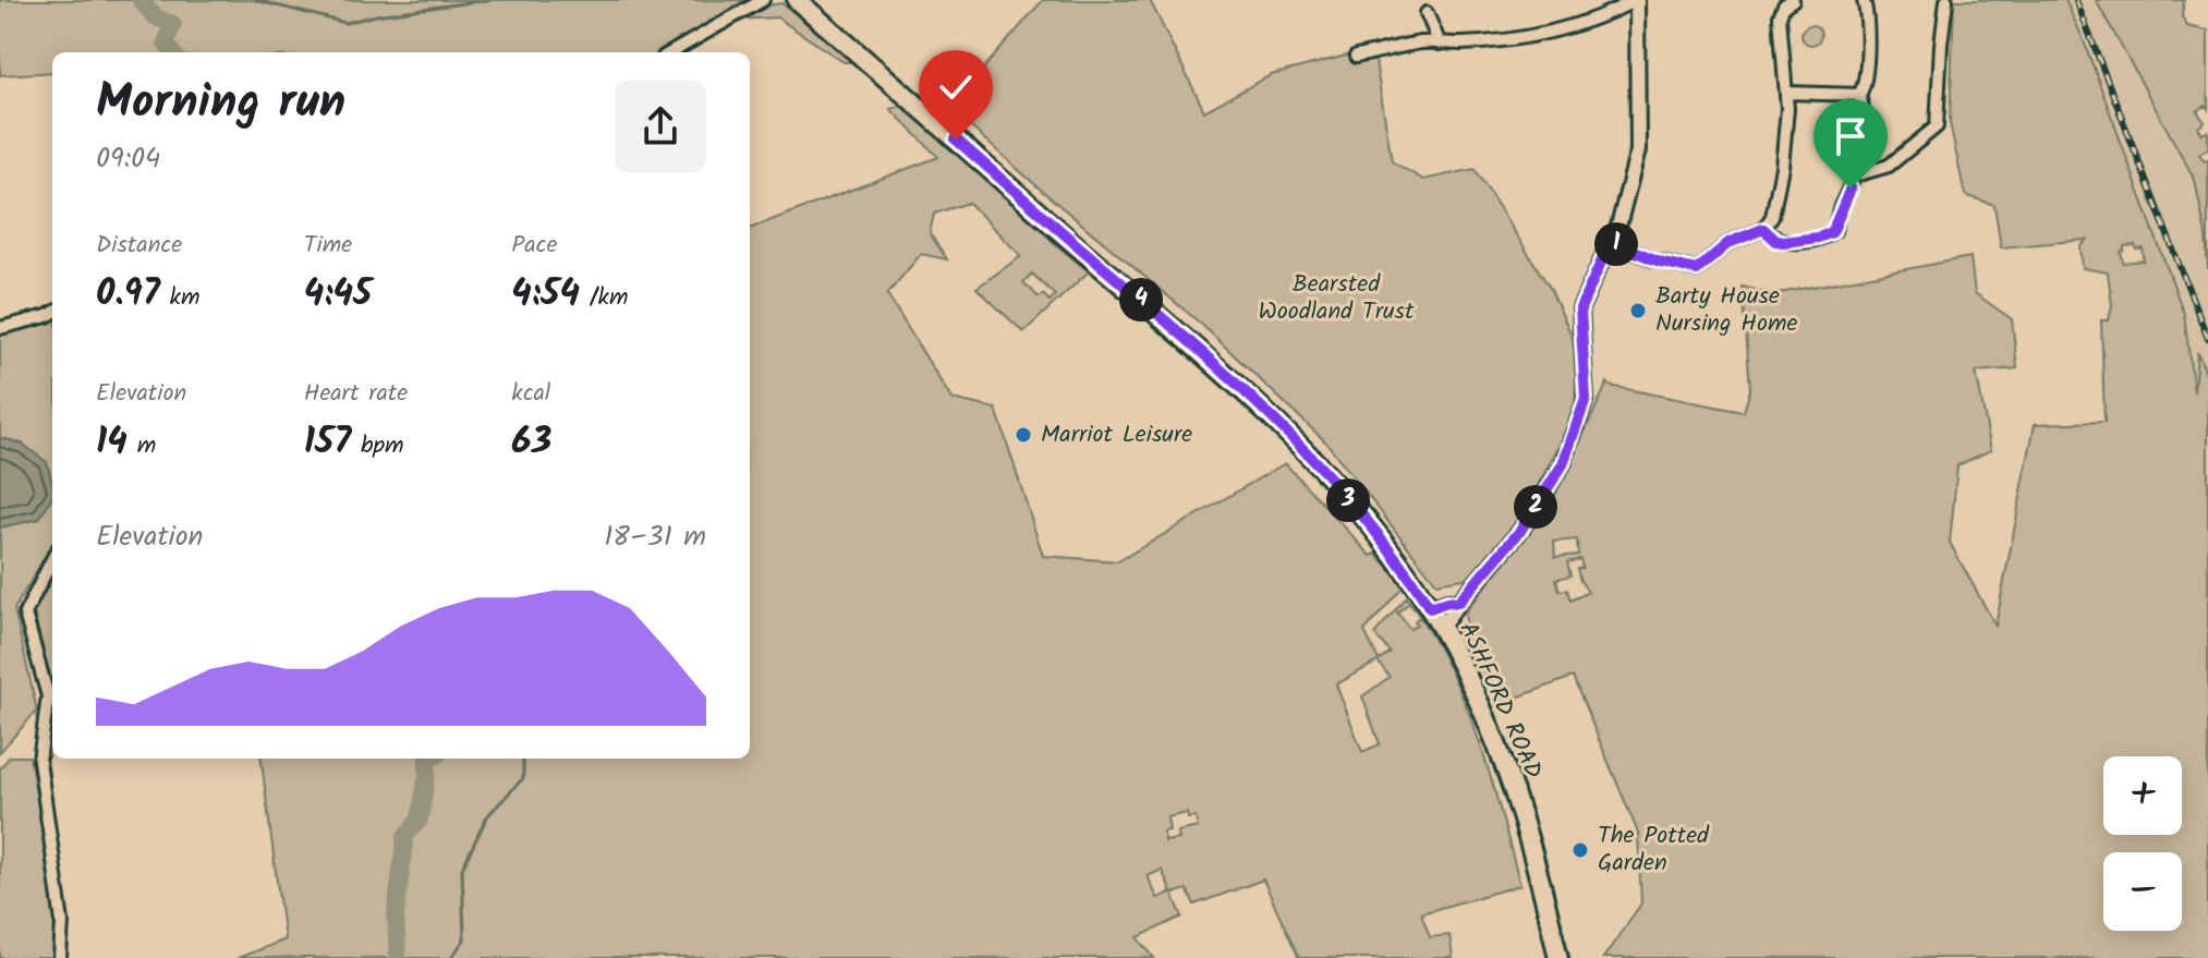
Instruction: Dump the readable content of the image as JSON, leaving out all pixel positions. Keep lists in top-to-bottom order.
{
  "streets": {
    "main road": ["ASHFORD ROAD"]
  },
  "parks": ["Bearsted Woodland Trust"],
  "places": ["Barty House Nursing Home", "Marriot Leisure", "The Potted Garden"],
  "page": {
    "heading": ["Morning run", "09:04"],
    "stats": [
      ["Distance", "0.97 km"],
      ["Time", "4:45"],
      ["Pace", "4:54 /km"],
      ["Elevation", "14 m"],
      ["Heart rate", "157 bpm"],
      ["kcal", "63"]
    ],
    "pins": [
      "1",
      "4",
      "3",
      "2"
    ],
    "chart": ["Elevation", "18–31 m"],
    "map_buttons": ["+", "−"]
  }
}
